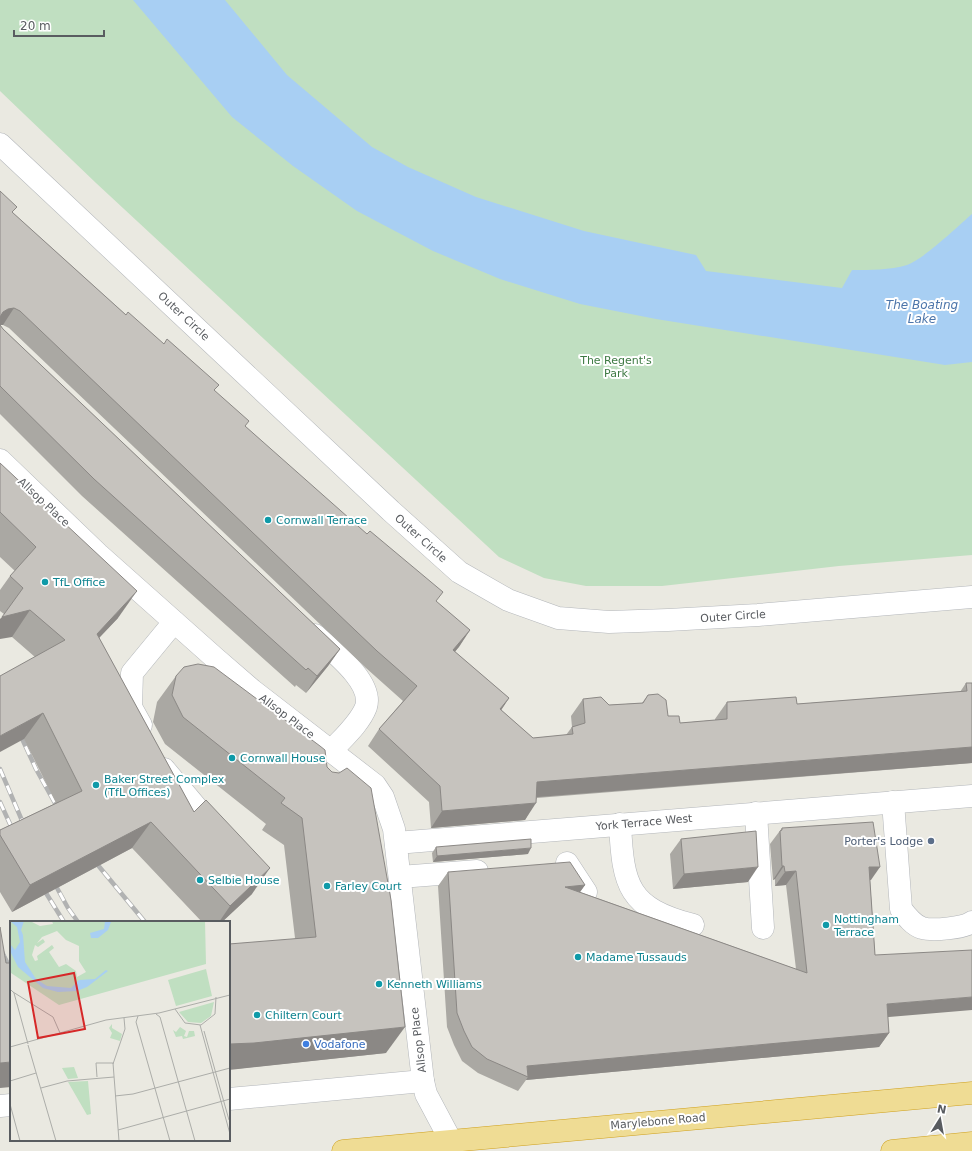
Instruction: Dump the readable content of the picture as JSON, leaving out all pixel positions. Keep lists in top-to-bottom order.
{
  "streets": {
    "highway": ["Marylebone Road"],
    "street": ["Outer Circle", "Allsop Place", "York Terrace West"]
  },
  "crossings": [
    ["Allsop Place", "York Terrace West"],
    ["Allsop Place", "Marylebone Road"]
  ],
  "water": ["The Boating Lake"],
  "parks": ["The Regent's Park"],
  "places": [
    "Cornwall Terrace",
    "TfL Office",
    "Cornwall House",
    "Baker Street Complex (TfL Offices)",
    "Porter's Lodge",
    "Selbie House",
    "Farley Court",
    "Nottingham Terrace",
    "Madame Tussauds",
    "Kenneth Williams",
    "Chiltern Court",
    "Vodafone"
  ],
  "scale_bar": "20 m",
  "north": "top"
}
